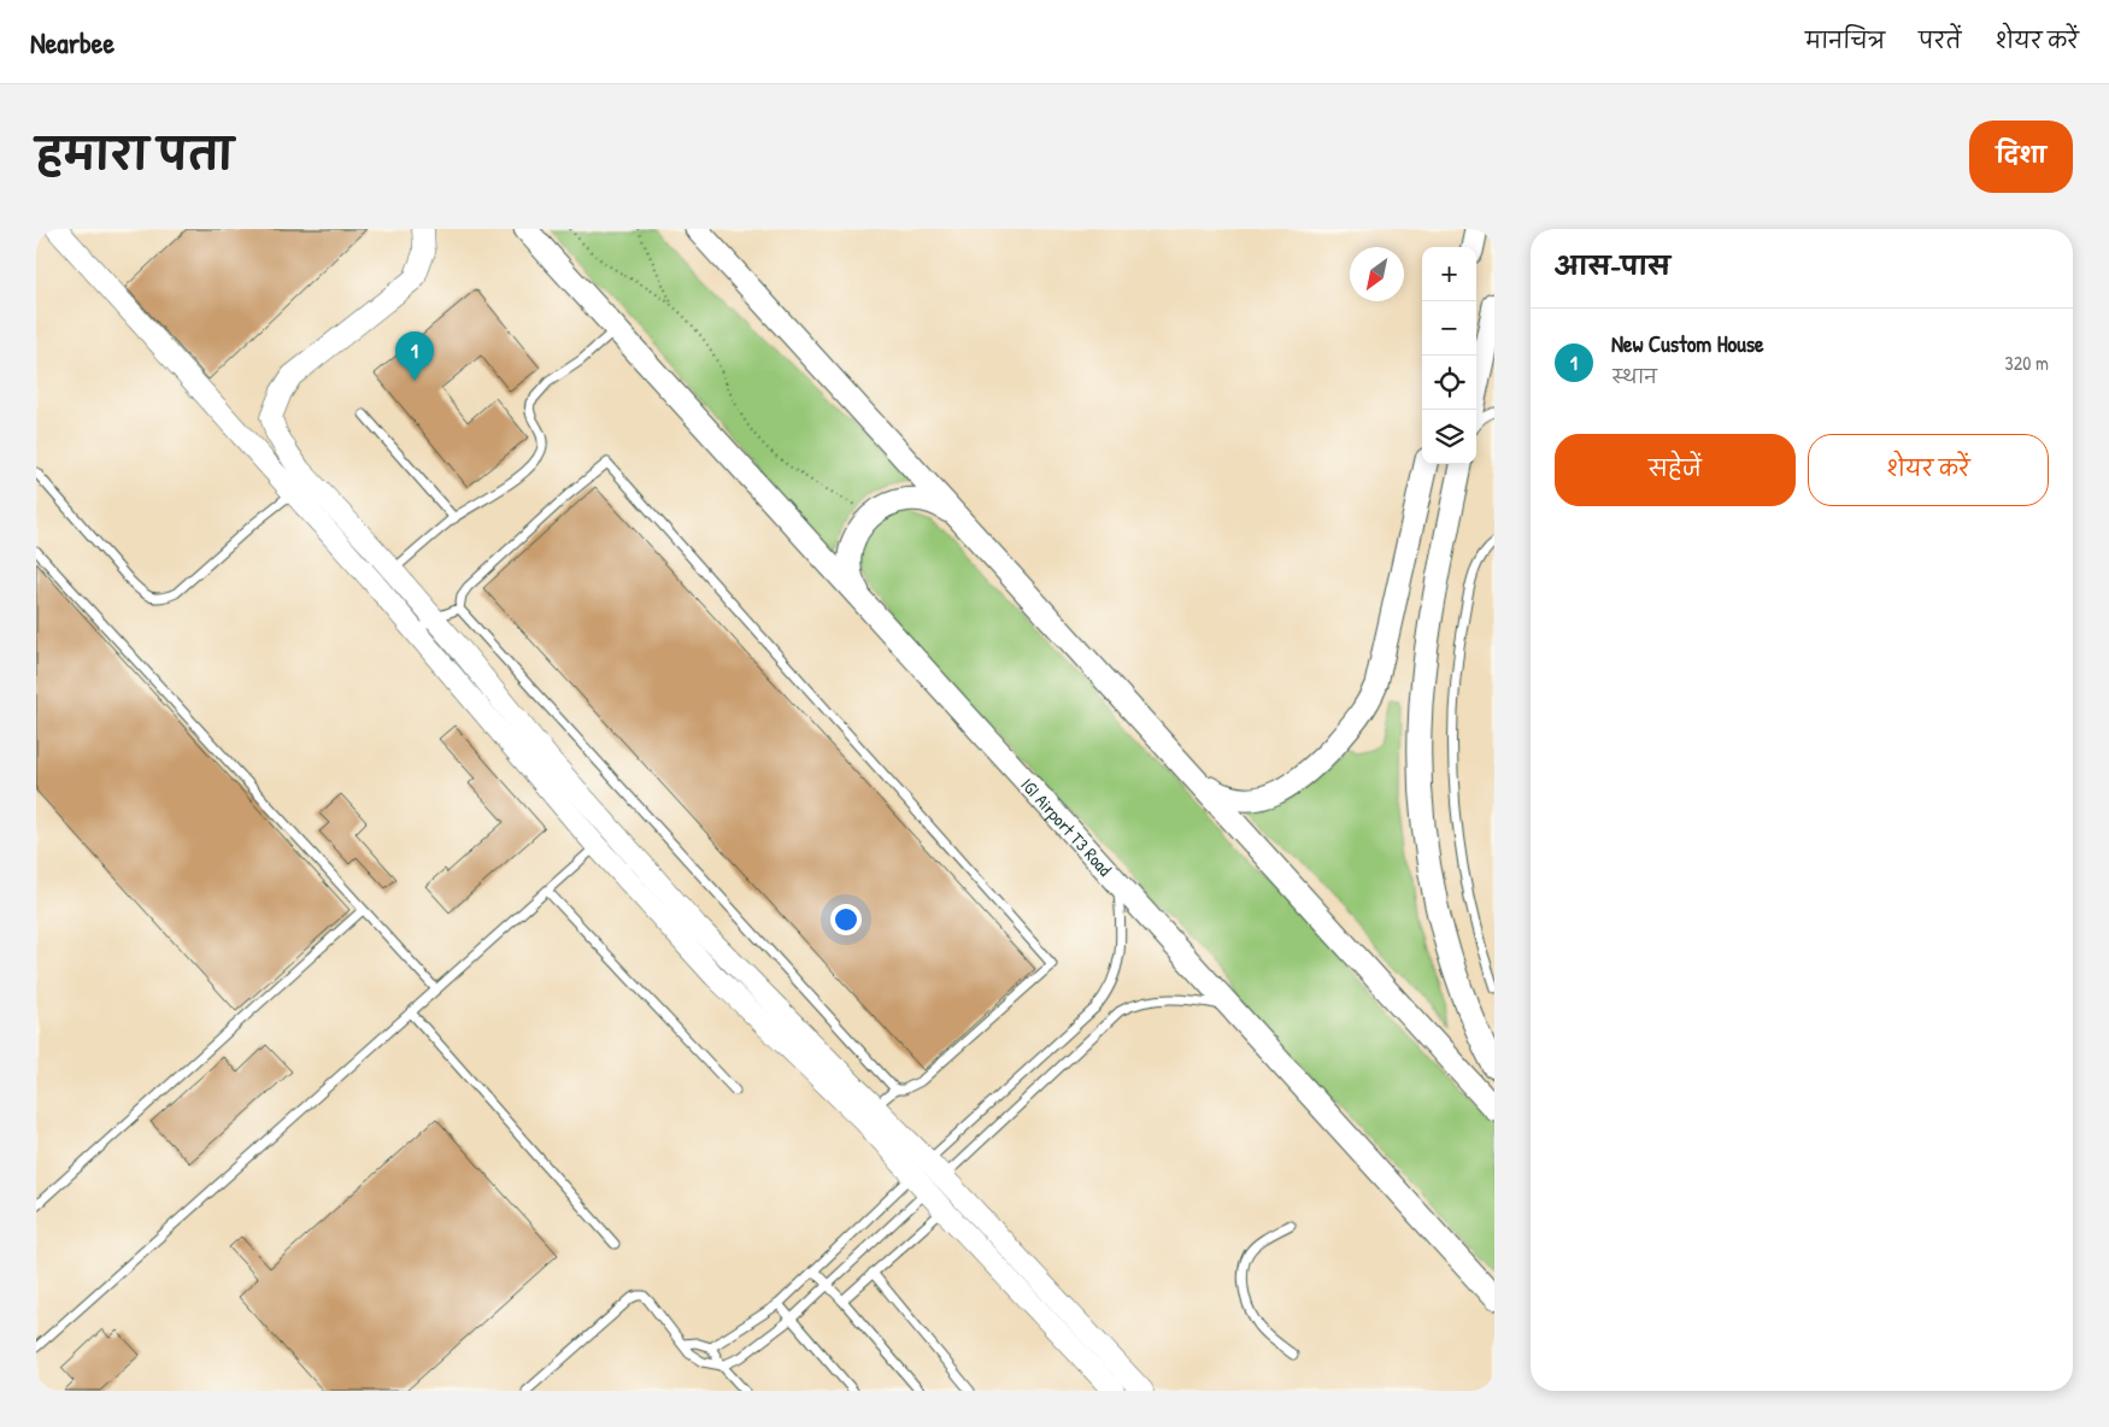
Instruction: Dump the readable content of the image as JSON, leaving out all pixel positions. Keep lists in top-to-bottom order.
{
  "streets": {
    "main road": ["IGI Airport T3 Road"]
  },
  "north": "bottom left",
  "page": {
    "header": "Nearbee",
    "nav": ["मानचित्र", "परतें", "शेयर करें"],
    "title": "हमारा पता",
    "buttons": [
      "दिशा",
      ["सहेजें", "शेयर करें"]
    ],
    "heading": "आस-पास",
    "map_buttons": ["+", "−"],
    "list": [
      {
        "mark": "1",
        "name": "New Custom House",
        "note": "स्थान",
        "value": "320 m"
      }
    ],
    "pins": "1"
  }
}
